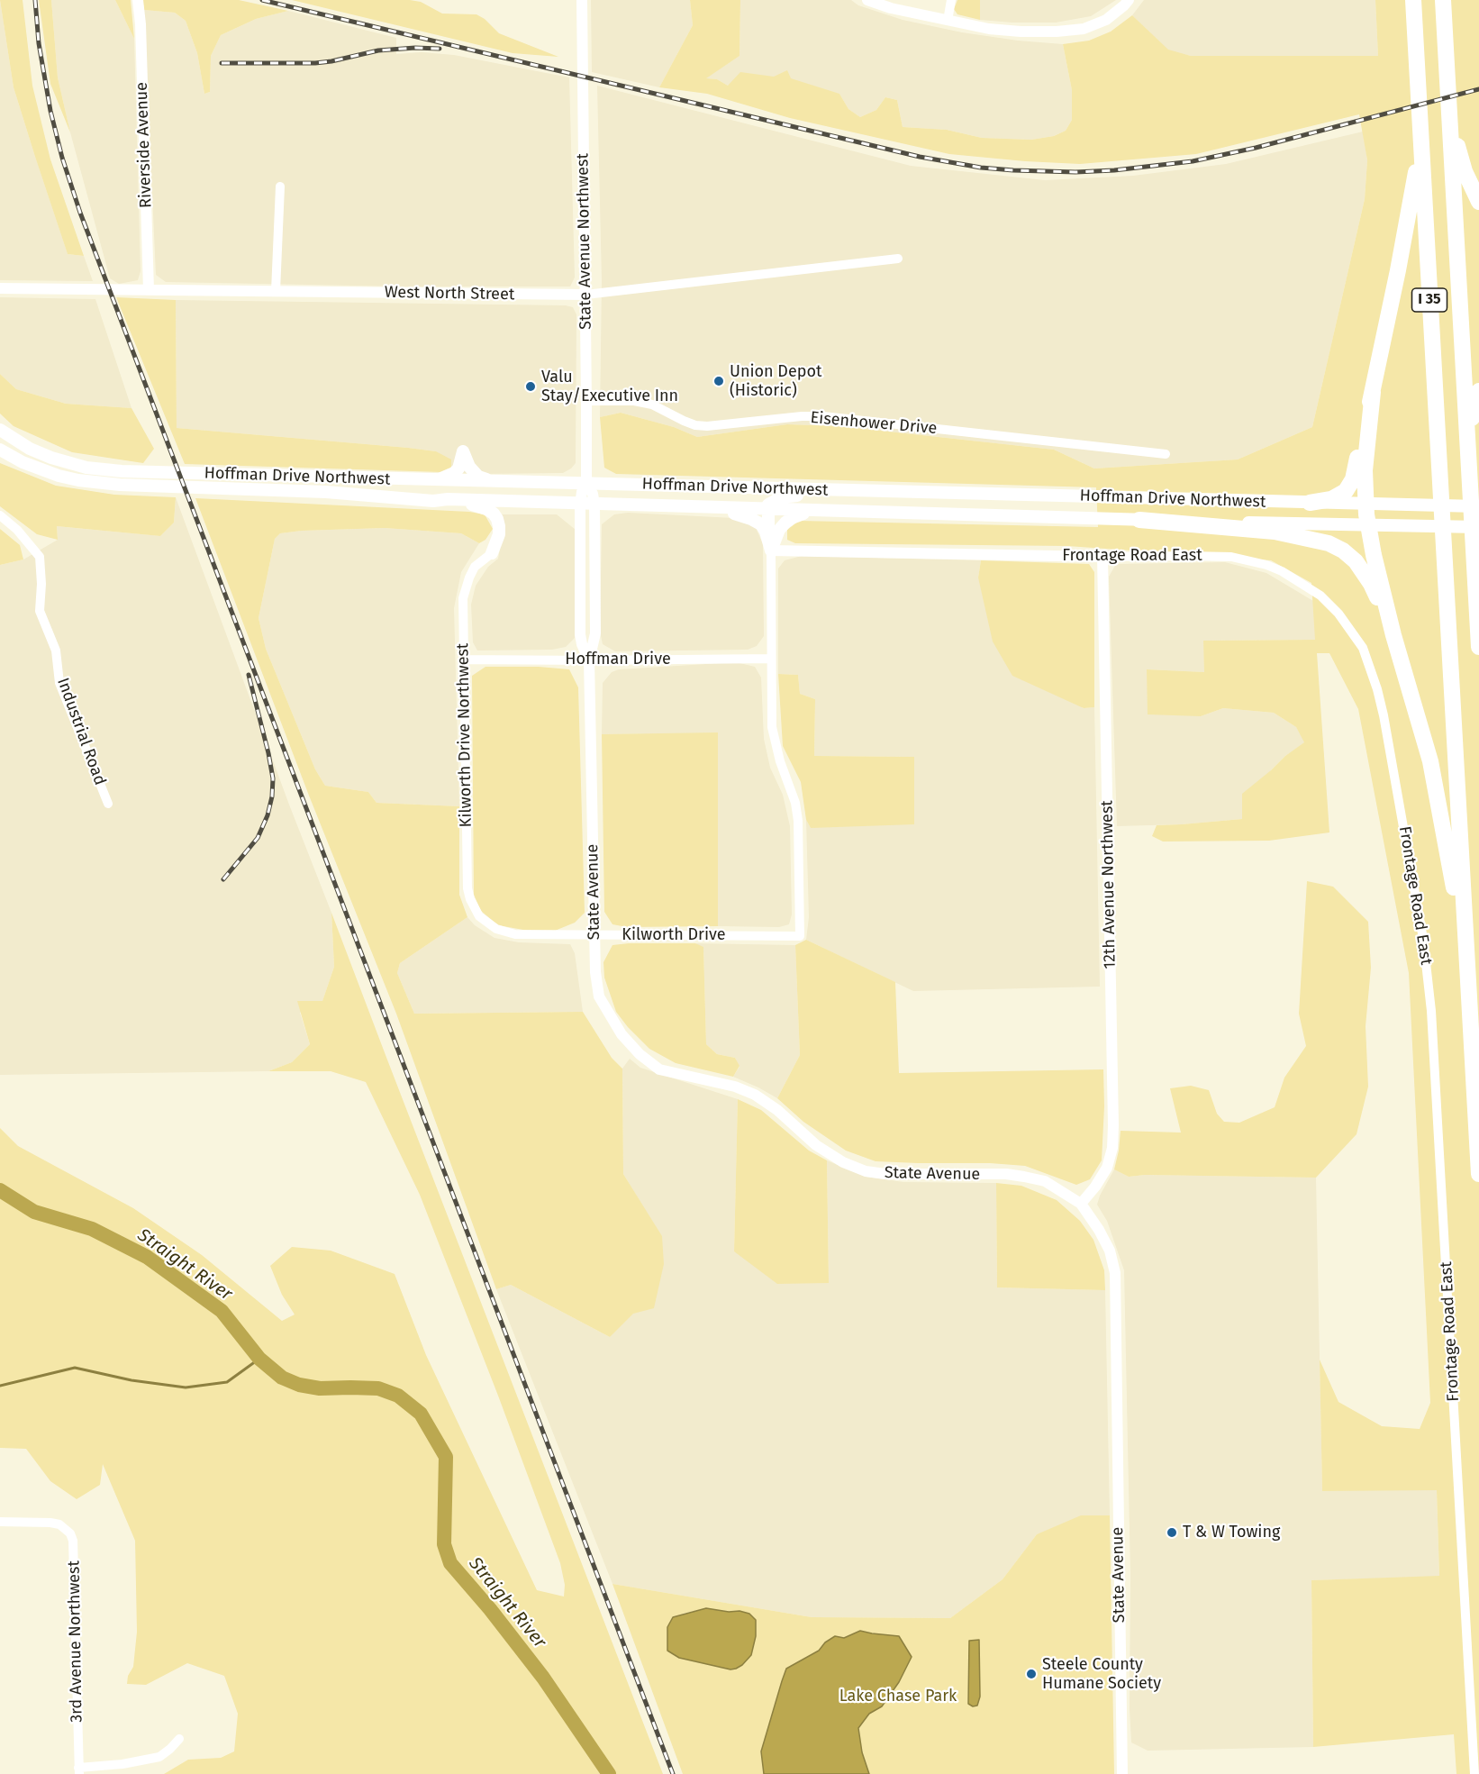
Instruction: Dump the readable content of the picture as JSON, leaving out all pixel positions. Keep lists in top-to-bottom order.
{
  "streets": {
    "highway": ["I 35"],
    "main road": ["Hoffman Drive Northwest"],
    "street": [
      "Riverside Avenue",
      "State Avenue Northwest",
      "West North Street",
      "Eisenhower Drive",
      "Frontage Road East",
      "Hoffman Drive",
      "Industrial Road",
      "Kilworth Drive Northwest",
      "12th Avenue Northwest",
      "State Avenue",
      "Kilworth Drive",
      "3rd Avenue Northwest"
    ]
  },
  "crossings": [
    ["Riverside Avenue", "West North Street"],
    ["State Avenue Northwest", "West North Street"],
    ["State Avenue Northwest", "Eisenhower Drive"],
    ["State Avenue Northwest", "Hoffman Drive Northwest"],
    ["State Avenue Northwest", "Hoffman Drive"],
    ["State Avenue Northwest", "State Avenue"],
    ["Frontage Road East", "12th Avenue Northwest"],
    ["Hoffman Drive", "Kilworth Drive Northwest"],
    ["Hoffman Drive", "State Avenue"],
    ["Hoffman Drive", "Kilworth Drive"],
    ["Kilworth Drive Northwest", "Kilworth Drive"],
    ["12th Avenue Northwest", "State Avenue"],
    ["State Avenue", "Kilworth Drive"]
  ],
  "water": ["Straight River"],
  "parks": ["Lake Chase Park"],
  "places": [
    "Union Depot (Historic)",
    "Valu Stay/Executive Inn",
    "T & W Towing",
    "Steele County Humane Society"
  ]
}
